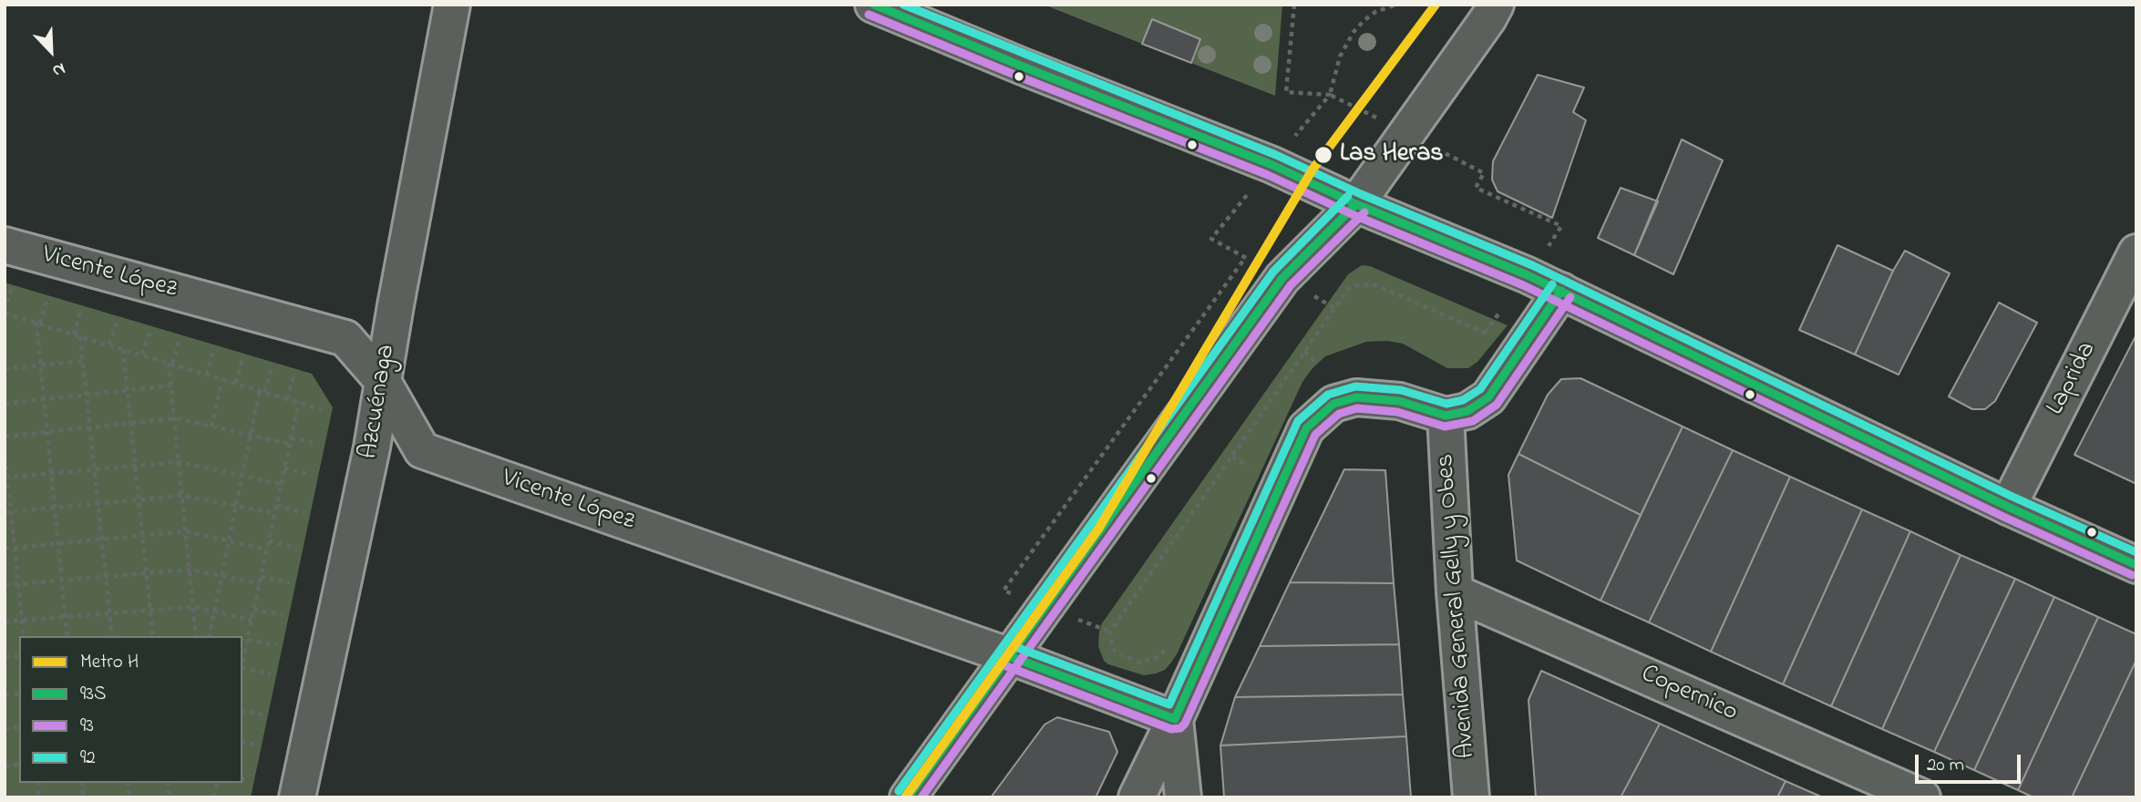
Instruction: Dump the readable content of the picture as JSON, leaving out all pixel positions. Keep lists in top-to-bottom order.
{
  "streets": {
    "street": [
      "Vicente López",
      "Laprida",
      "Azcuénaga",
      "Avenida General Gelly y Obes",
      "Copernico"
    ]
  },
  "crossings": [
    ["Vicente López", "Azcuénaga"],
    ["Avenida General Gelly y Obes", "Copernico"]
  ],
  "places": ["Las Heras"],
  "lines": [
    "metro line H",
    "transit line 93S",
    "transit line 92",
    "transit line 93"
  ],
  "legend": [
    "Metro H",
    "93S",
    "93",
    "92"
  ],
  "scale_bar": "20 m",
  "north": "bottom right"
}
